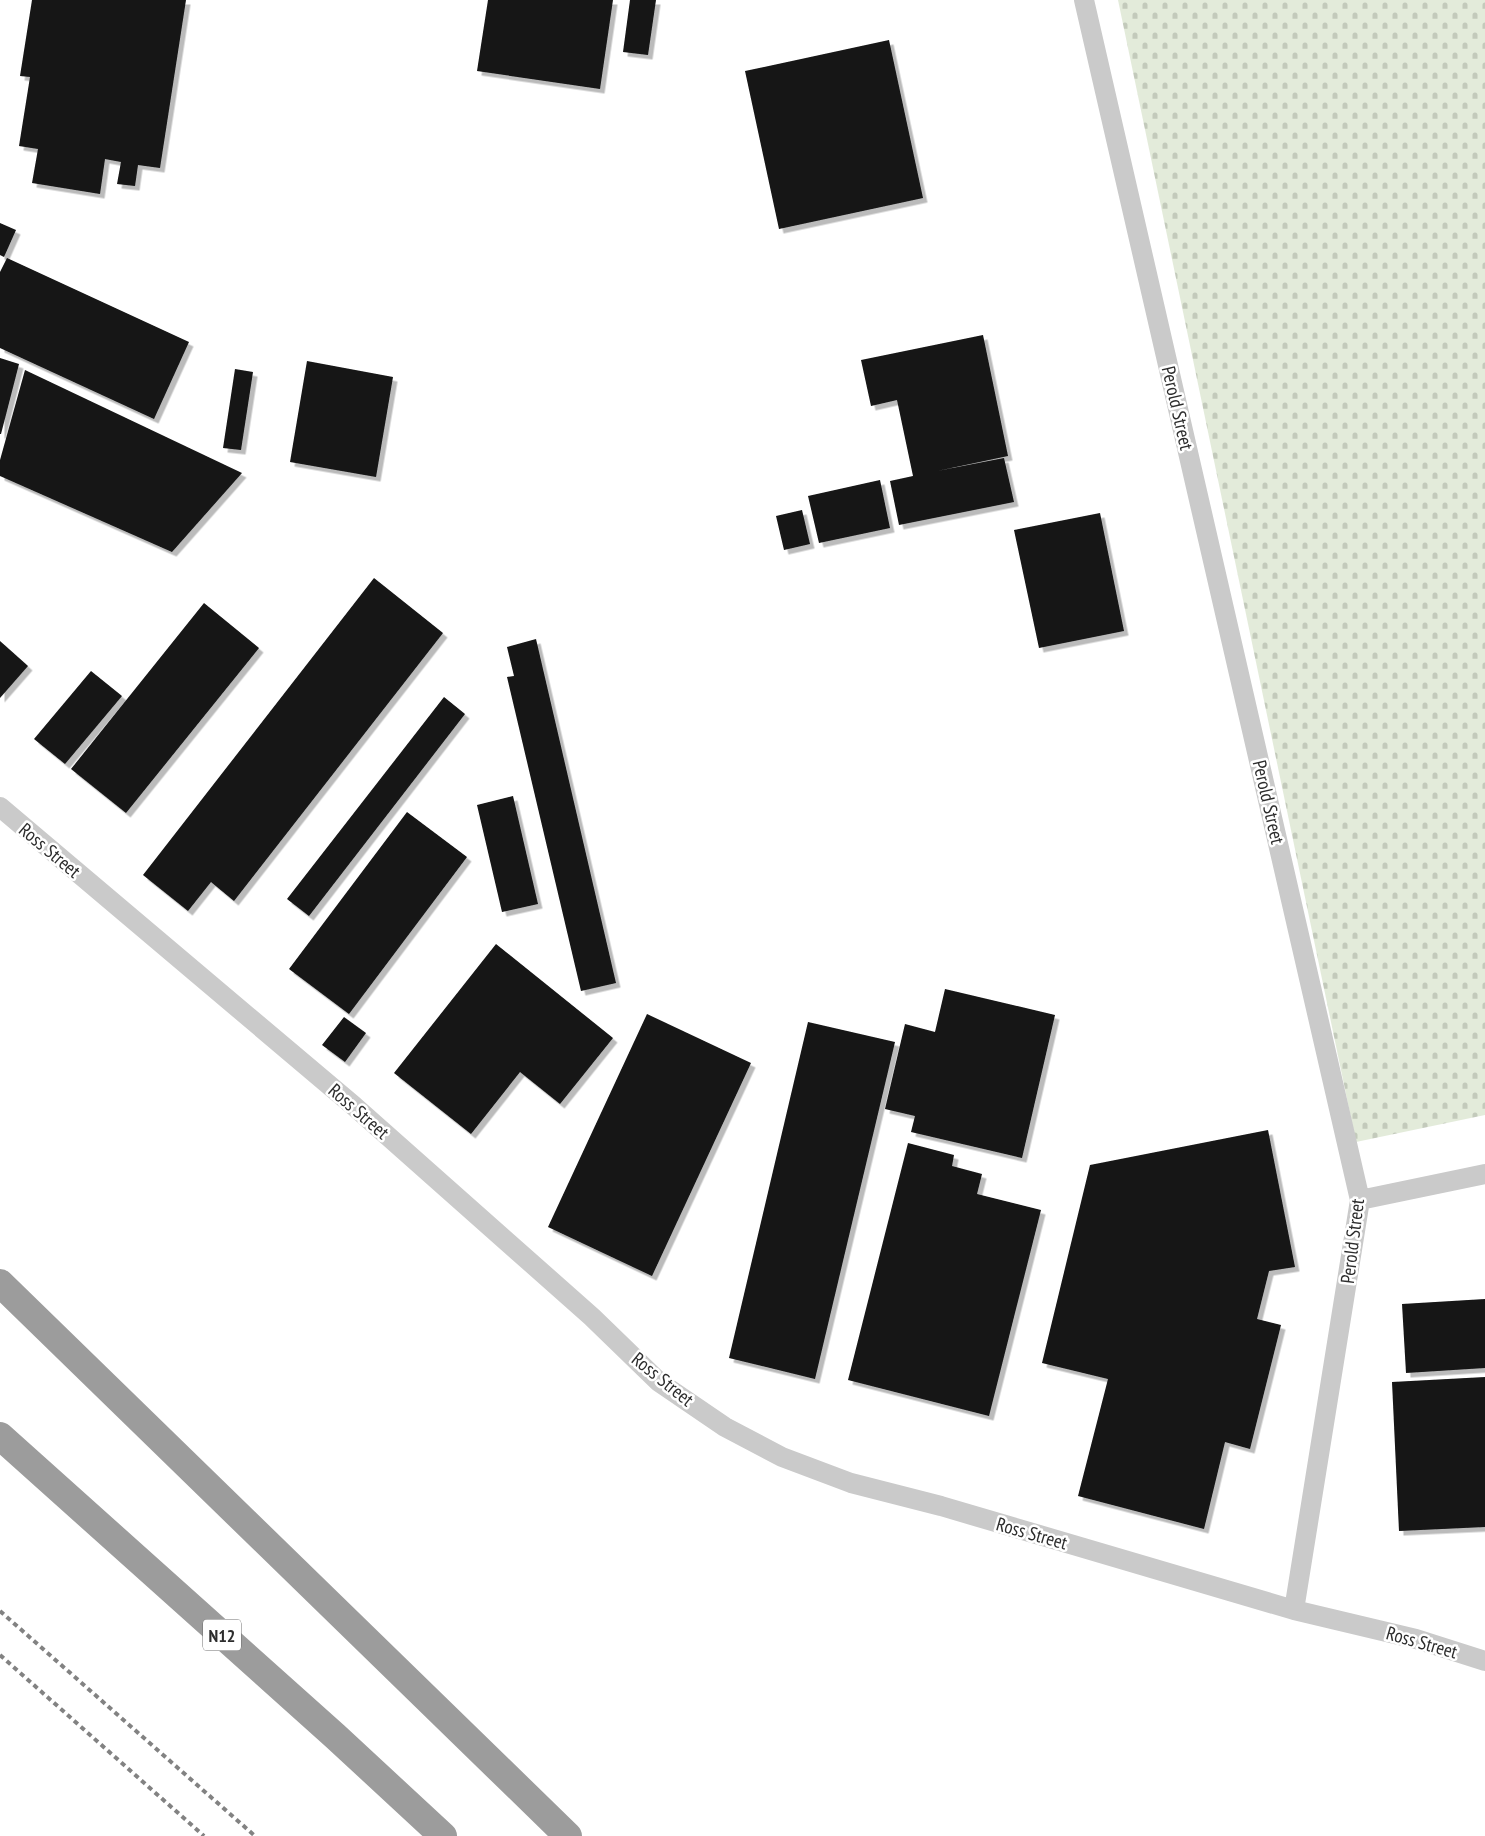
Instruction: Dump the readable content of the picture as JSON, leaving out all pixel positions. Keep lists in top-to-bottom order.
{
  "streets": {
    "highway": ["N12"],
    "lane": ["Perold Street", "Ross Street"]
  },
  "crossings": [
    ["Perold Street", "Ross Street"]
  ]
}
